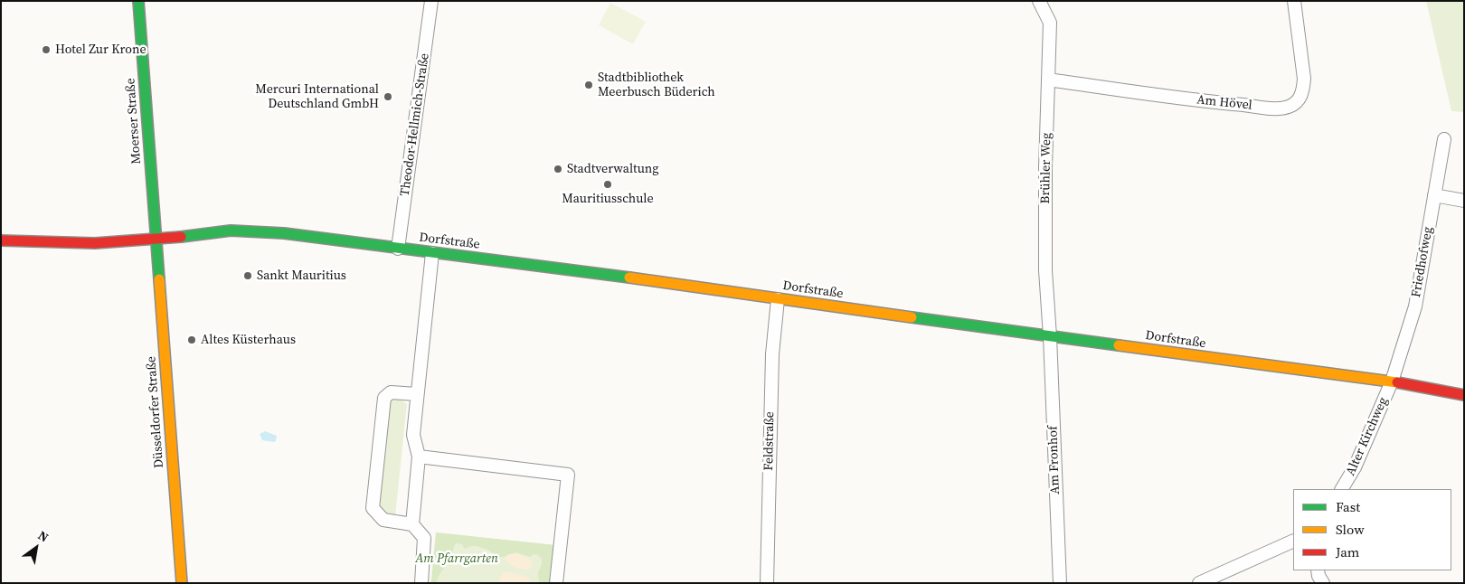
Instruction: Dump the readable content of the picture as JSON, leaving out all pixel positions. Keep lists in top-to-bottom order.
{
  "streets": {
    "main road": ["Moerser Straße", "Dorfstraße", "Düsseldorfer Straße"],
    "street": [
      "Am Hövel",
      "Theodor-Hellmich-Straße",
      "Brühler Weg",
      "Friedhofweg",
      "Alter Kirchweg",
      "Feldstraße",
      "Am Fronhof"
    ]
  },
  "crossings": [
    ["Am Hövel", "Brühler Weg"],
    ["Moerser Straße", "Dorfstraße"],
    ["Moerser Straße", "Düsseldorfer Straße"],
    ["Theodor-Hellmich-Straße", "Dorfstraße"],
    ["Brühler Weg", "Dorfstraße"],
    ["Brühler Weg", "Am Fronhof"],
    ["Dorfstraße", "Friedhofweg"],
    ["Dorfstraße", "Düsseldorfer Straße"],
    ["Dorfstraße", "Alter Kirchweg"],
    ["Dorfstraße", "Feldstraße"],
    ["Dorfstraße", "Am Fronhof"],
    ["Friedhofweg", "Alter Kirchweg"]
  ],
  "parks": ["Am Pfarrgarten"],
  "places": [
    "Hotel Zur Krone",
    "Stadtbibliothek Meerbusch Büderich",
    "Mercuri International Deutschland GmbH",
    "Stadtverwaltung",
    "Mauritiusschule",
    "Sankt Mauritius",
    "Altes Küsterhaus"
  ],
  "legend": ["Fast", "Slow", "Jam"],
  "north": "top right"
}
